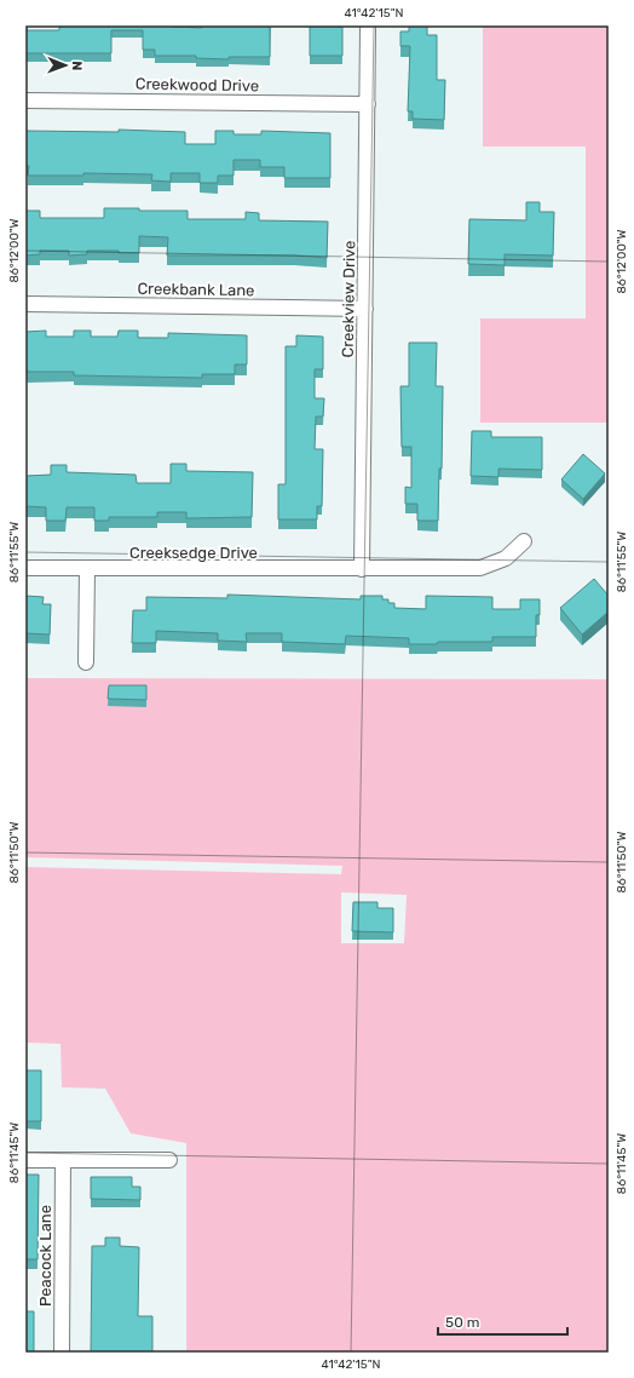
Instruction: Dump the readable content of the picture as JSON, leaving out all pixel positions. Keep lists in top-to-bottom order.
{
  "streets": {
    "street": [
      "Creekwood Drive",
      "Creekbank Lane",
      "Creekview Drive",
      "Creeksedge Drive",
      "Peacock Lane"
    ]
  },
  "crossings": [
    ["Creekwood Drive", "Creekview Drive"],
    ["Creekbank Lane", "Creekview Drive"],
    ["Creekview Drive", "Creeksedge Drive"]
  ],
  "scale_bar": "50 m",
  "north": "right",
  "coordinates": [
    "41°42'15\"N",
    "86°12'00\"W",
    "86°11'55\"W",
    "86°11'50\"W",
    "86°11'45\"W"
  ]
}
